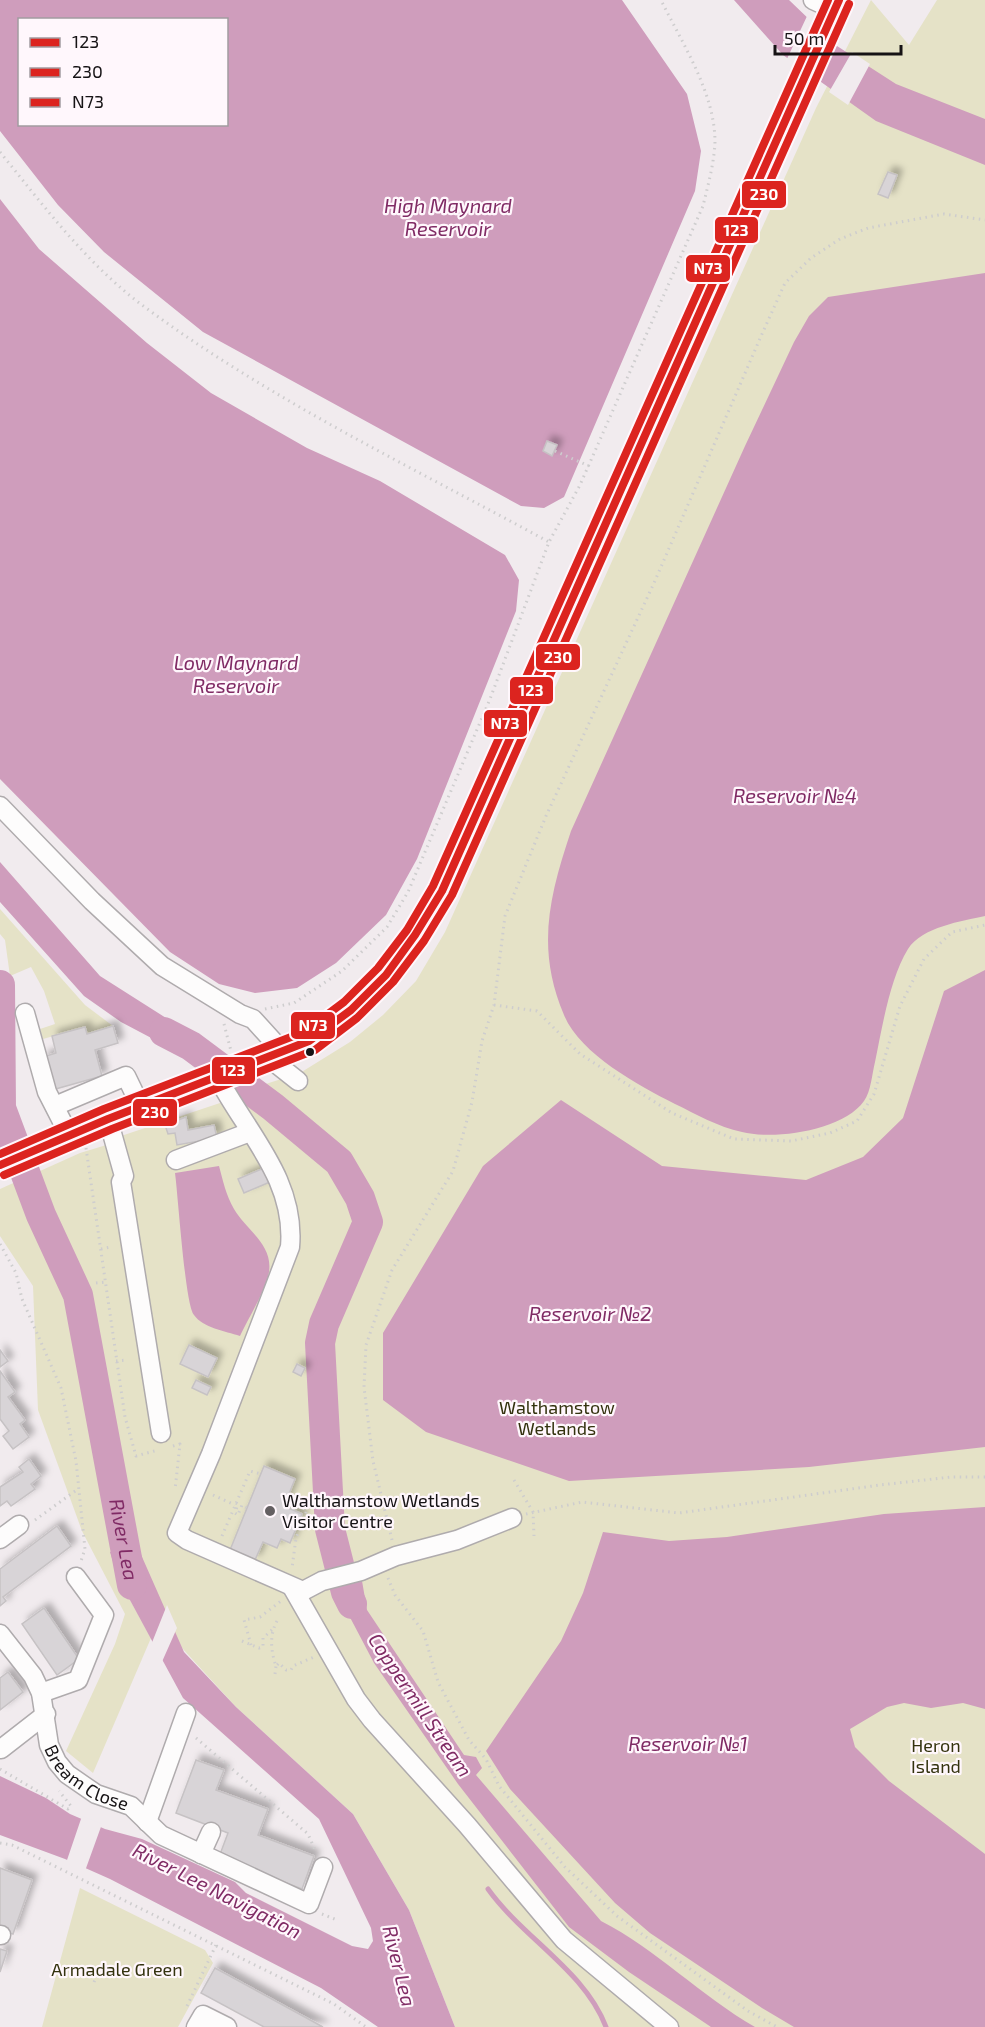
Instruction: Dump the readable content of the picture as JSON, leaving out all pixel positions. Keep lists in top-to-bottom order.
{
  "streets": {
    "street": ["Bream Close"]
  },
  "water": [
    "High Maynard Reservoir",
    "Low Maynard Reservoir",
    "Reservoir №4",
    "Reservoir №2",
    "River Lea",
    "Coppermill Stream",
    "Reservoir №1",
    "River Lee Navigation"
  ],
  "parks": ["Walthamstow Wetlands", "Heron Island", "Armadale Green"],
  "places": ["Walthamstow Wetlands Visitor Centre"],
  "lines": ["transit line 123", "transit line N73", "transit line 230"],
  "legend": ["123", "230", "N73"],
  "scale_bar": "50 m"
}
